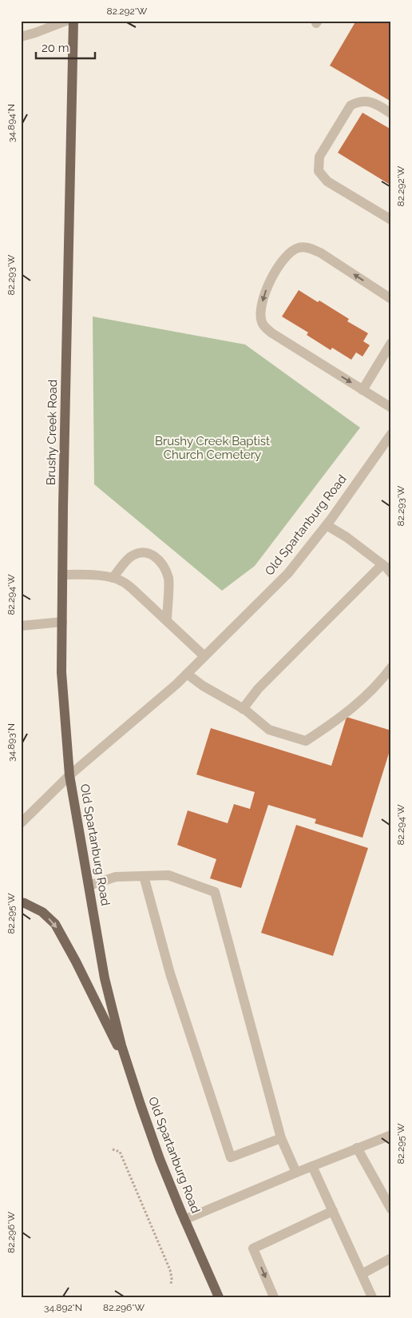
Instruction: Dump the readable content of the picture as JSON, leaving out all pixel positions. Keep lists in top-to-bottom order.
{
  "streets": {
    "main road": ["Brushy Creek Road", "Old Spartanburg Road"]
  },
  "crossings": [
    ["Brushy Creek Road", "Old Spartanburg Road"]
  ],
  "parks": ["Brushy Creek Baptist Church Cemetery"],
  "scale_bar": "20 m",
  "coordinates": [
    "82.292°W",
    "34.894°N",
    "82.293°W",
    "82.294°W",
    "34.893°N",
    "82.295°W",
    "82.296°W",
    "34.892°N"
  ]
}
